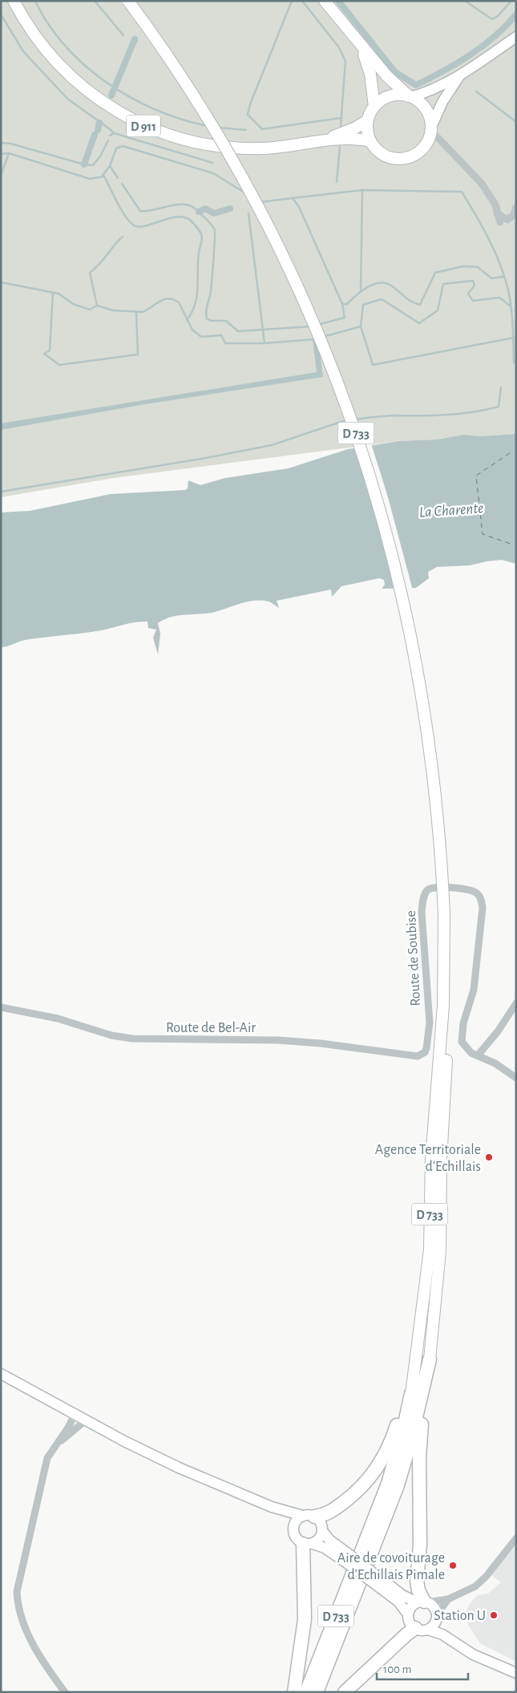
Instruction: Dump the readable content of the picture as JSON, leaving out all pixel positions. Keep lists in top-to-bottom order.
{
  "streets": {
    "highway": ["D 733"],
    "main road": ["D 911"],
    "street": ["Route de Soubise", "Route de Bel-Air"]
  },
  "crossings": [
    ["Route de Soubise", "Route de Bel-Air"]
  ],
  "water": ["La Charente"],
  "places": ["Agence Territoriale d'Echillais", "Aire de covoiturage d'Echillais Pimale", "Station U"],
  "scale_bar": "100 m"
}
